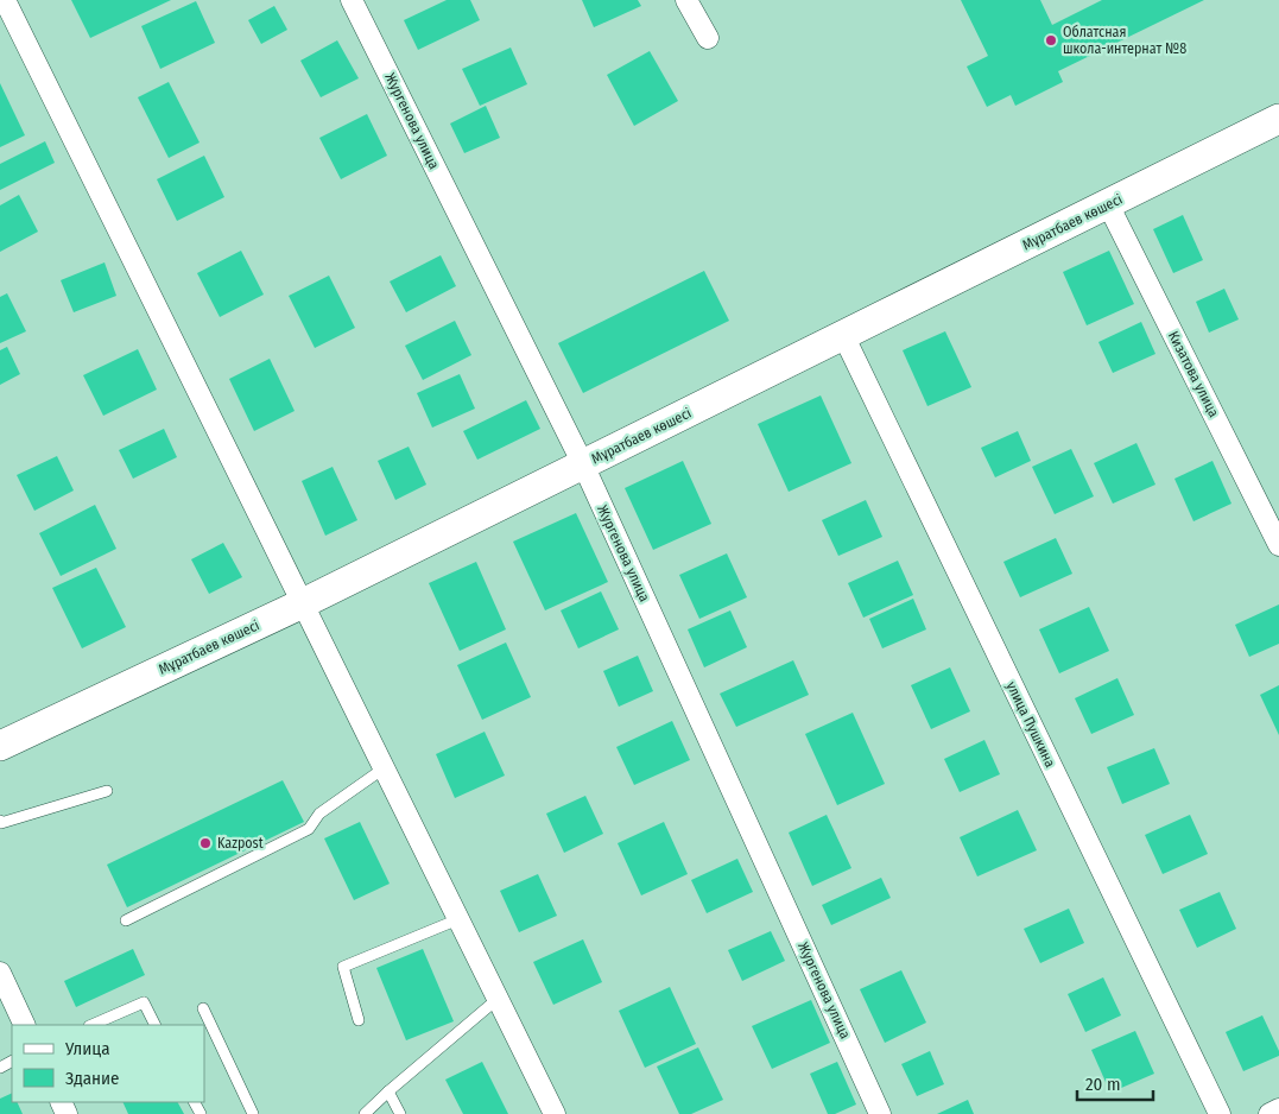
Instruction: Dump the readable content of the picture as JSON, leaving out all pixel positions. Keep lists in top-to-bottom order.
{
  "streets": {
    "street": [
      "Жургенова улица",
      "Мұратбаев көшесі",
      "Кизатова улица",
      "улица Пушкина"
    ]
  },
  "crossings": [
    ["Жургенова улица", "Мұратбаев көшесі"],
    ["Мұратбаев көшесі", "Кизатова улица"],
    ["Мұратбаев көшесі", "улица Пушкина"]
  ],
  "places": ["Облатсная школа-интернат №8", "Kazpost"],
  "legend": ["Улица", "Здание"],
  "scale_bar": "20 m"
}
